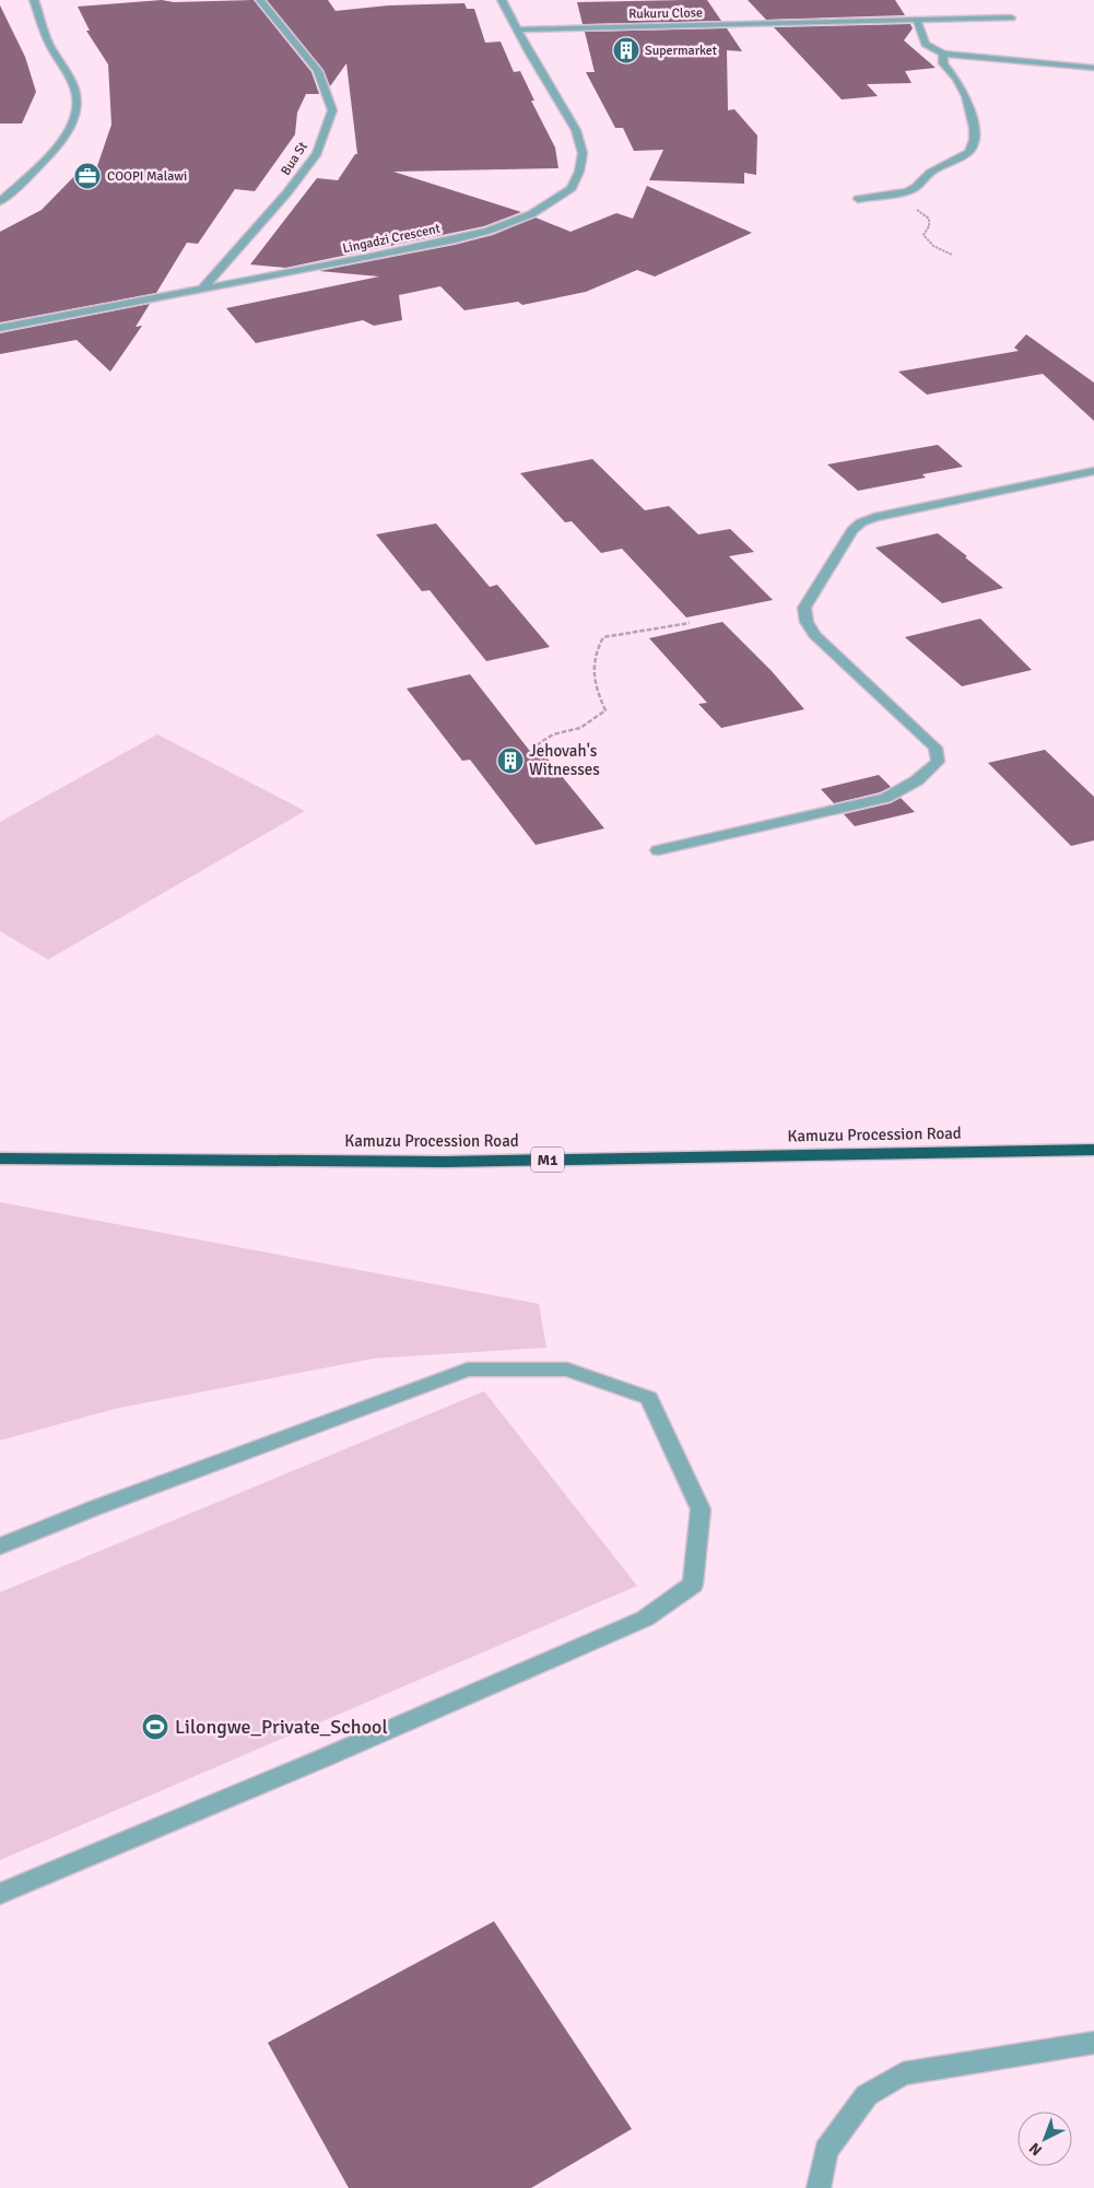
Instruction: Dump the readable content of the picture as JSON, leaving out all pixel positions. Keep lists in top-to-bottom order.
{
  "streets": {
    "highway": ["Kamuzu Procession Road", "M1"],
    "street": ["Rukuru Close", "Bua St", "Lingadzi Crescent"]
  },
  "crossings": [
    ["Rukuru Close", "Lingadzi Crescent"],
    ["Bua St", "Lingadzi Crescent"]
  ],
  "places": {
    "building": ["Supermarket", "Jehovah's Witnesses"],
    "office": ["COOPI Malawi"],
    "sports": ["Lilongwe_Private_School"]
  },
  "north": "bottom left"
}
